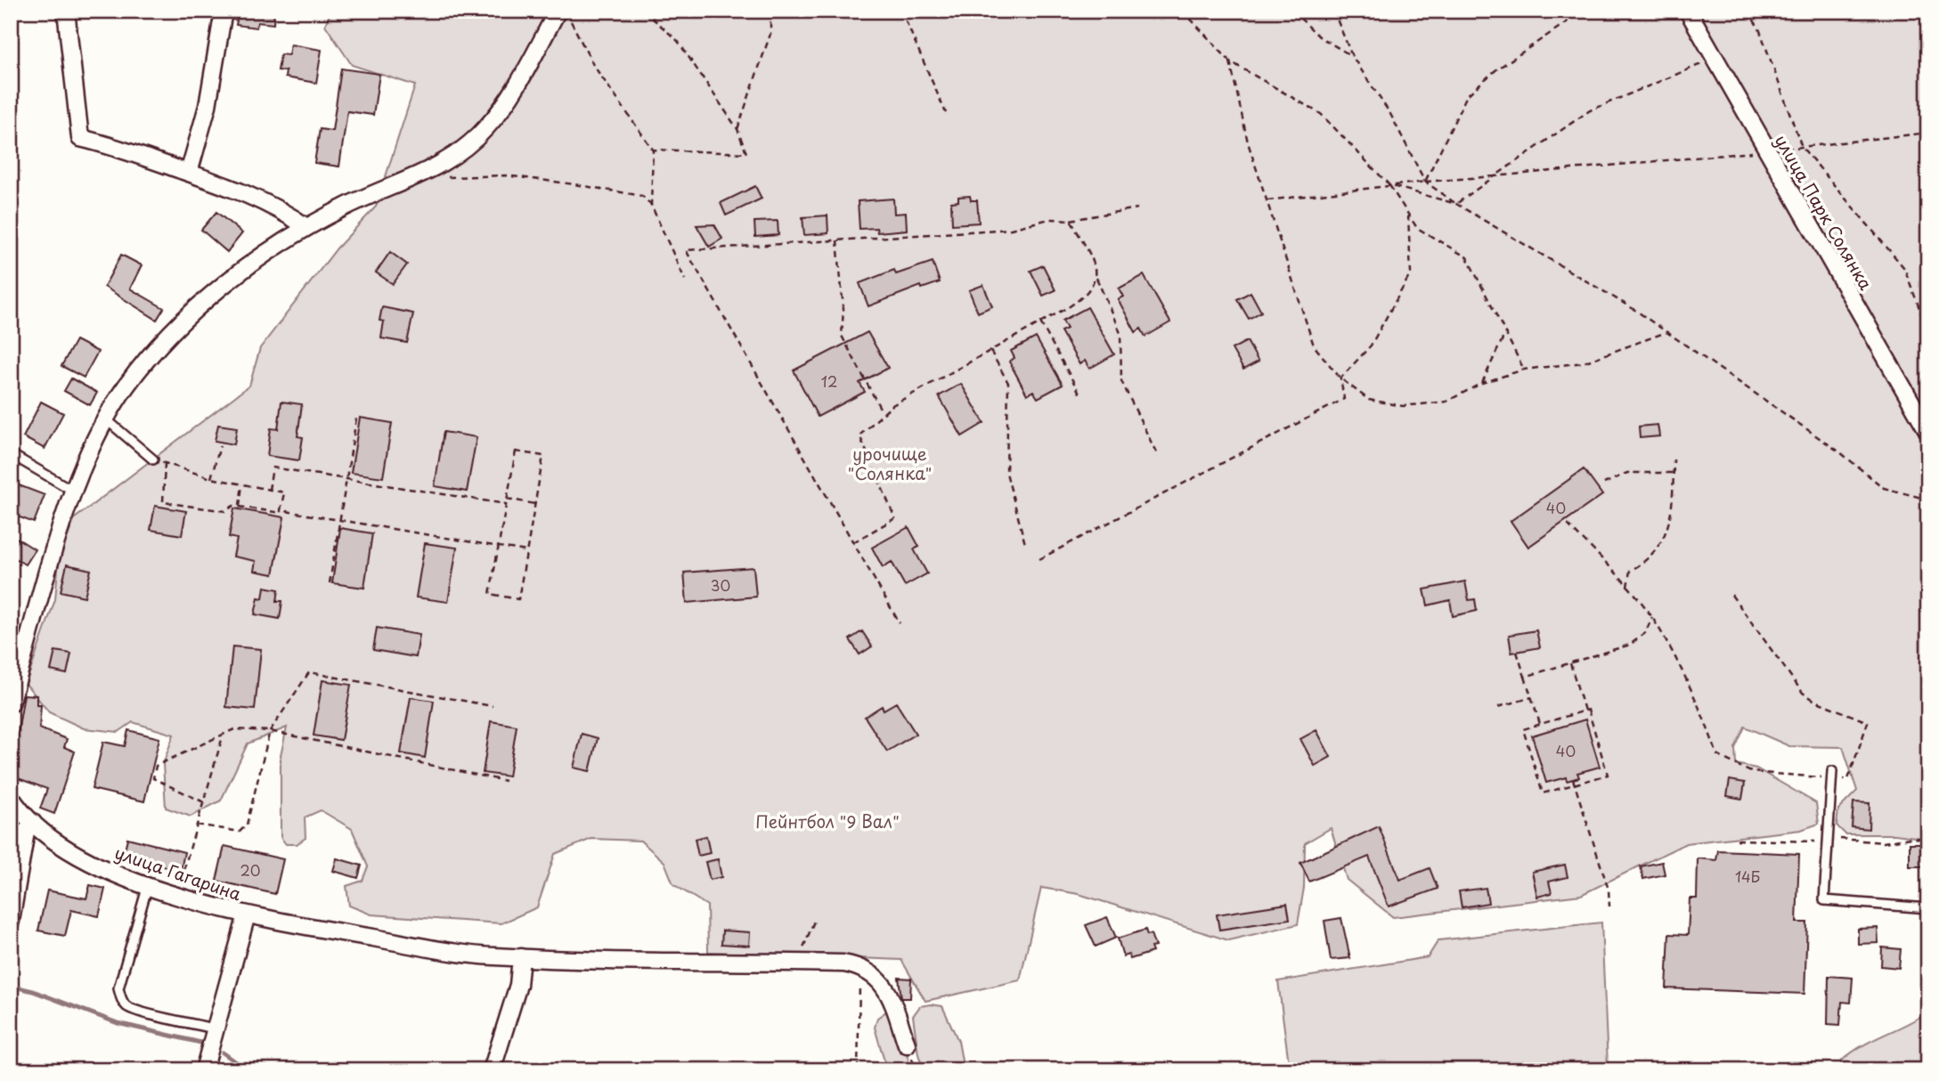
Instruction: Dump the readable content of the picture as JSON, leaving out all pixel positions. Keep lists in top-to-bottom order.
{
  "streets": {
    "street": ["улица Парк Солянка", "улица Гагарина"]
  },
  "parks": ["урочище \"Солянка\"", "Пейнтбол \"9 Вал\""],
  "house_numbers": [
    "12",
    "40",
    "30",
    "40",
    "20",
    "14Б"
  ]
}
